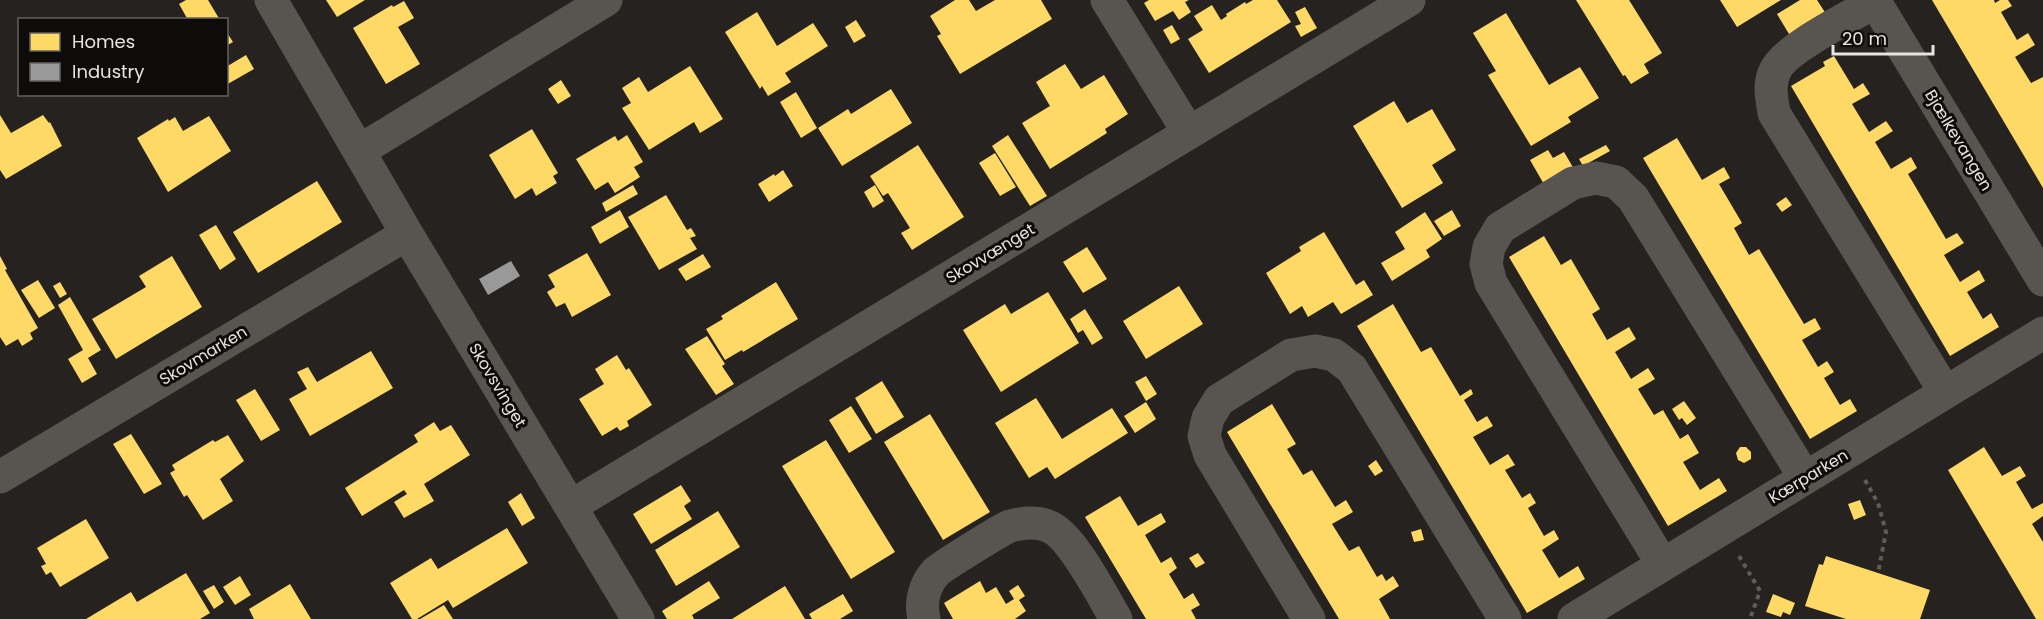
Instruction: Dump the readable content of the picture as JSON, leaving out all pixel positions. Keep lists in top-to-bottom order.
{
  "streets": {
    "street": [
      "Bjælkevangen",
      "Skovvænget",
      "Skovmarken",
      "Skovsvinget",
      "Kærparken"
    ]
  },
  "crossings": [
    ["Skovvænget", "Skovsvinget"],
    ["Skovmarken", "Skovsvinget"]
  ],
  "legend": ["Homes", "Industry"],
  "scale_bar": "20 m"
}
